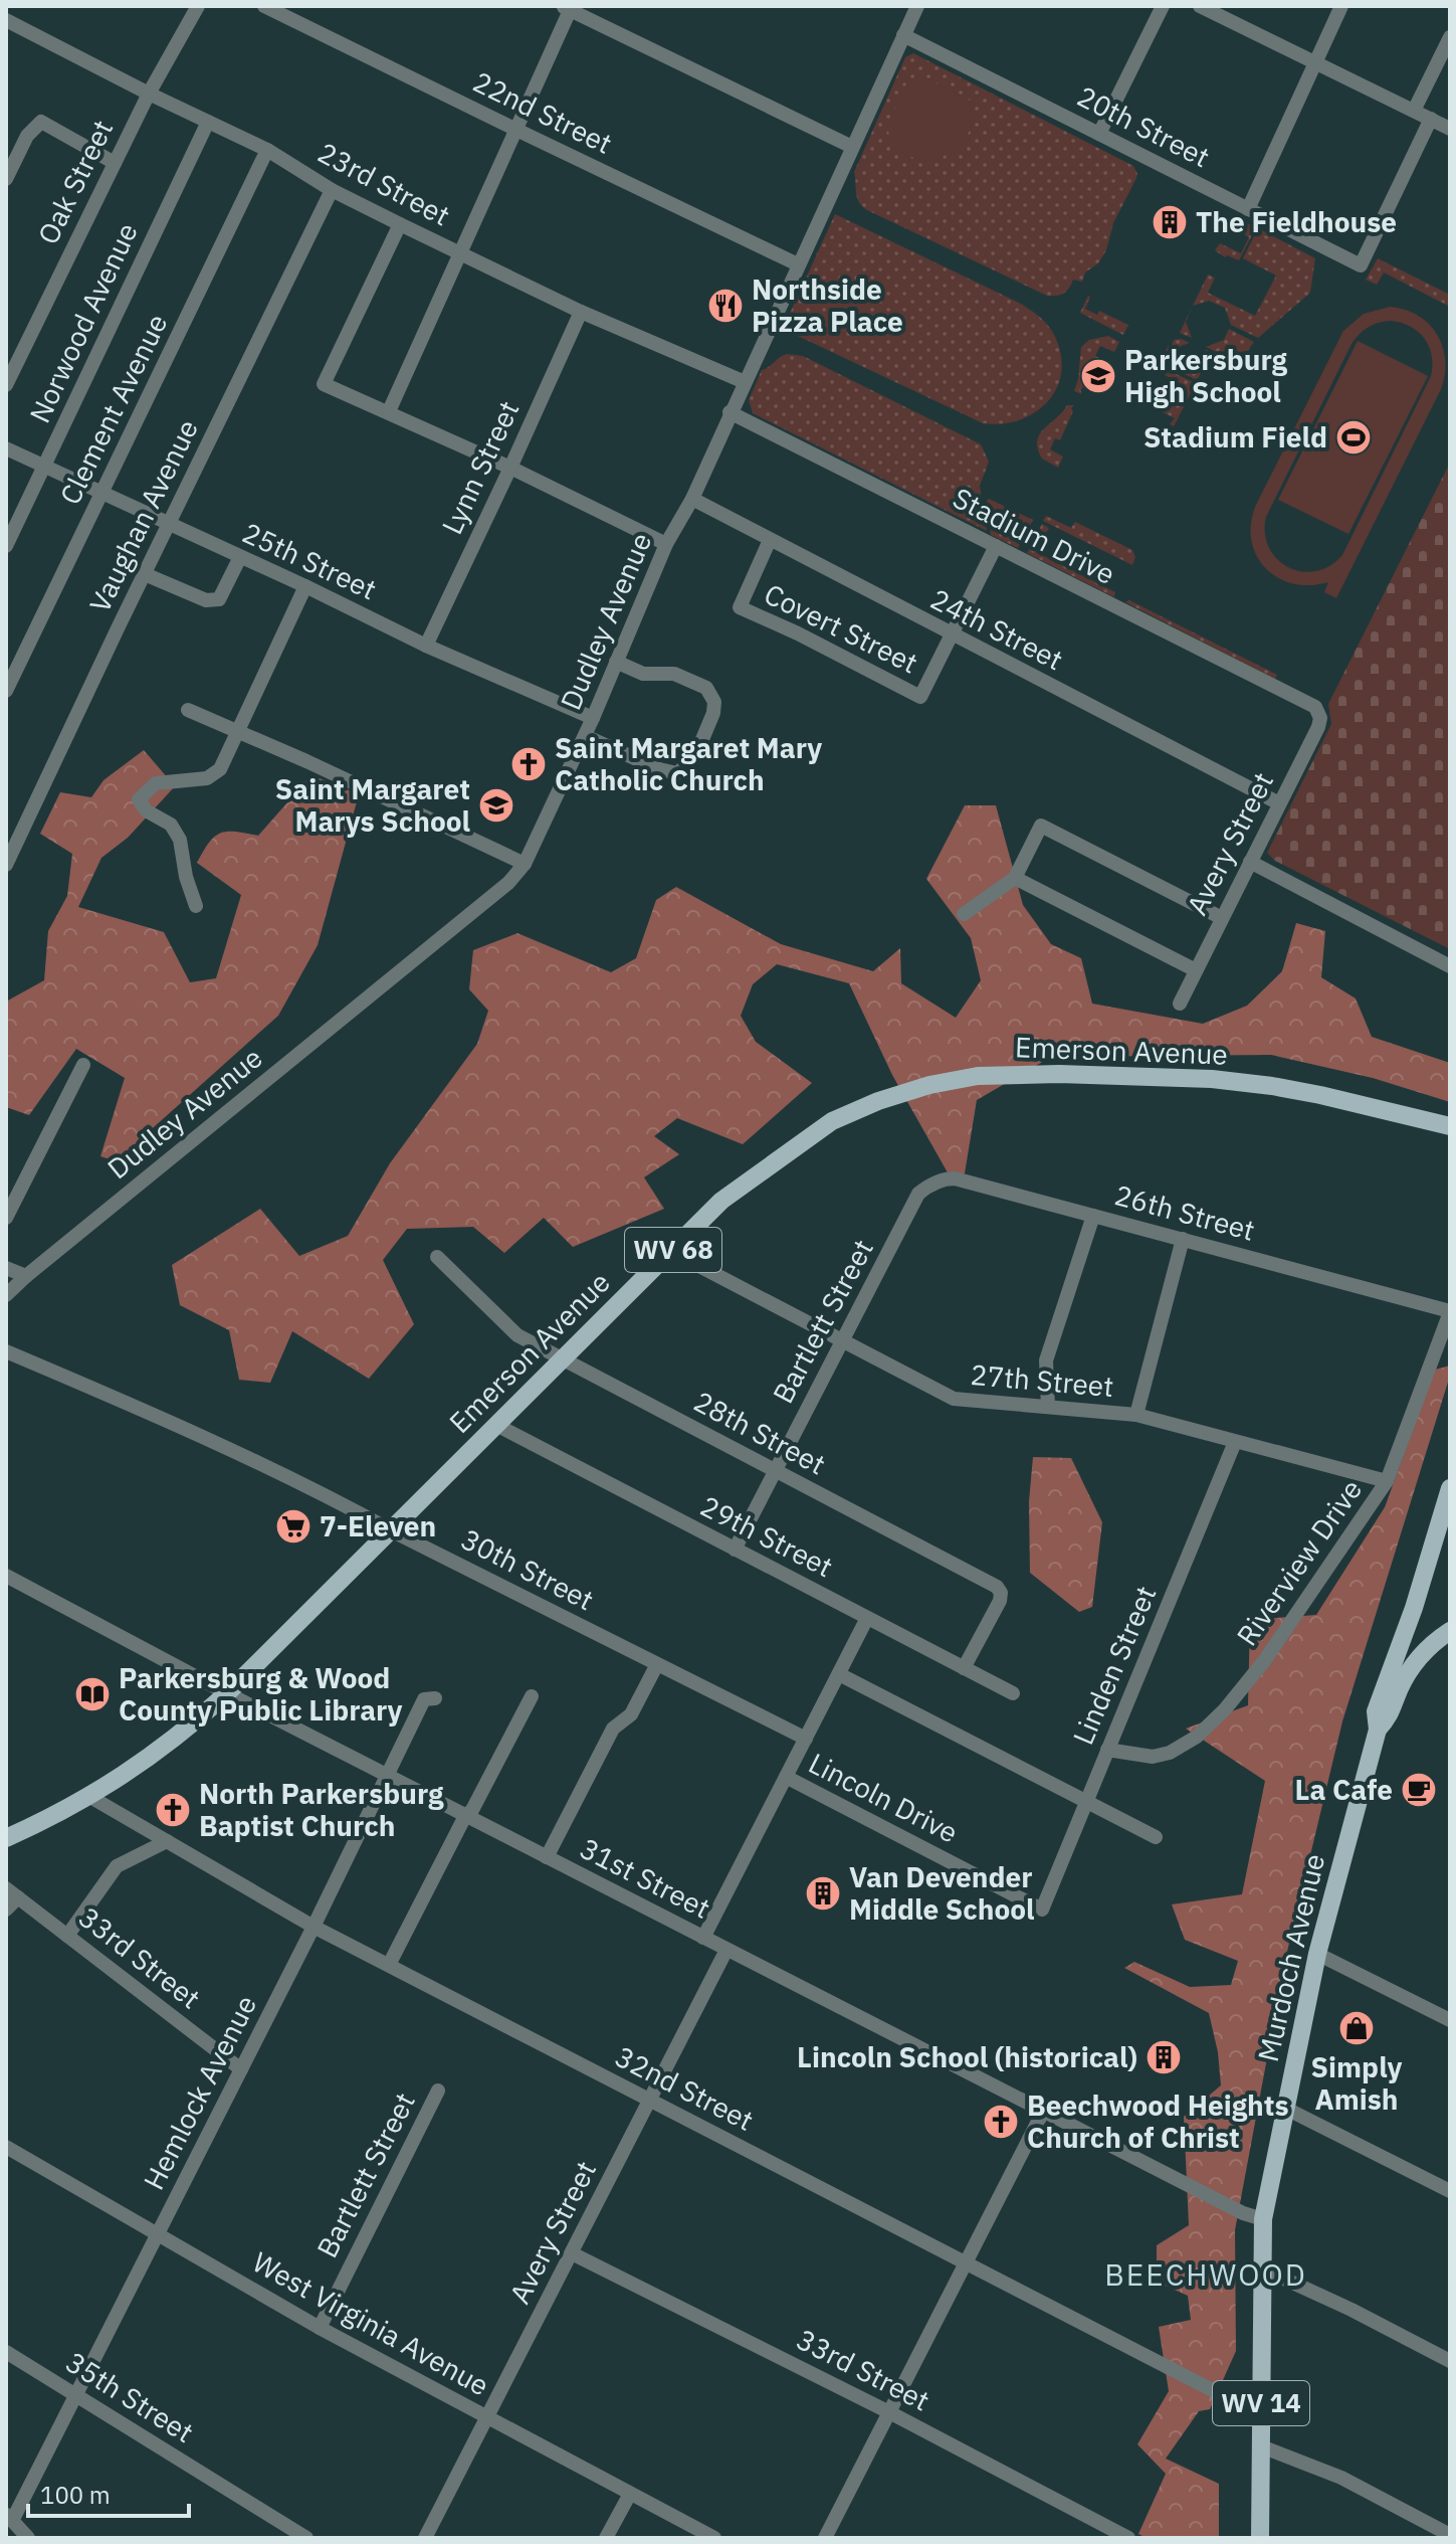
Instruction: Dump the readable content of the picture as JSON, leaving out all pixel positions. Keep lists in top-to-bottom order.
{
  "streets": {
    "main road": [
      "Emerson Avenue",
      "WV 68",
      "Murdoch Avenue",
      "WV 14"
    ],
    "street": [
      "22nd Street",
      "20th Street",
      "Oak Street",
      "23rd Street",
      "Norwood Avenue",
      "Clement Avenue",
      "Lynn Street",
      "Vaughan Avenue",
      "Stadium Drive",
      "25th Street",
      "Dudley Avenue",
      "Covert Street",
      "24th Street",
      "Avery Street",
      "26th Street",
      "Bartlett Street",
      "27th Street",
      "28th Street",
      "29th Street",
      "Riverview Drive",
      "30th Street",
      "Linden Street",
      "Lincoln Drive",
      "31st Street",
      "33rd Street",
      "32nd Street",
      "Hemlock Avenue",
      "West Virginia Avenue",
      "35th Street"
    ]
  },
  "crossings": [
    ["22nd Street", "Dudley Avenue"],
    ["20th Street", "Dudley Avenue"],
    ["Oak Street", "23rd Street"],
    ["23rd Street", "Norwood Avenue"],
    ["23rd Street", "Clement Avenue"],
    ["23rd Street", "Lynn Street"],
    ["23rd Street", "Vaughan Avenue"],
    ["23rd Street", "Dudley Avenue"],
    ["Norwood Avenue", "25th Street"],
    ["Clement Avenue", "25th Street"],
    ["Lynn Street", "25th Street"],
    ["Vaughan Avenue", "25th Street"],
    ["Stadium Drive", "Dudley Avenue"],
    ["Stadium Drive", "Covert Street"],
    ["Stadium Drive", "Avery Street"],
    ["25th Street", "Dudley Avenue"],
    ["Dudley Avenue", "24th Street"],
    ["Covert Street", "24th Street"],
    ["24th Street", "Avery Street"],
    ["Avery Street", "31st Street"],
    ["Avery Street", "33rd Street"],
    ["Avery Street", "32nd Street"],
    ["Avery Street", "West Virginia Avenue"],
    ["Emerson Avenue", "27th Street"],
    ["Emerson Avenue", "28th Street"],
    ["Emerson Avenue", "29th Street"],
    ["Emerson Avenue", "30th Street"],
    ["Emerson Avenue", "31st Street"],
    ["Emerson Avenue", "32nd Street"],
    ["26th Street", "Bartlett Street"],
    ["26th Street", "Riverview Drive"],
    ["Bartlett Street", "27th Street"],
    ["Bartlett Street", "28th Street"],
    ["Bartlett Street", "29th Street"],
    ["Bartlett Street", "West Virginia Avenue"],
    ["27th Street", "Riverview Drive"],
    ["27th Street", "Linden Street"],
    ["28th Street", "29th Street"],
    ["Riverview Drive", "Linden Street"],
    ["Linden Street", "Lincoln Drive"],
    ["31st Street", "Murdoch Avenue"],
    ["31st Street", "Hemlock Avenue"],
    ["33rd Street", "Hemlock Avenue"],
    ["Murdoch Avenue", "32nd Street"],
    ["Murdoch Avenue", "WV 14"],
    ["32nd Street", "Hemlock Avenue"],
    ["Hemlock Avenue", "West Virginia Avenue"],
    ["Hemlock Avenue", "35th Street"]
  ],
  "districts": ["BEECHWOOD"],
  "places": {
    "building": ["The Fieldhouse", "Van Devender Middle School", "Lincoln School (historical)"],
    "restaurant": ["Northside Pizza Place"],
    "school or university": ["Parkersburg High School", "Saint Margaret Marys School"],
    "sports": ["Stadium Field"],
    "church": ["Saint Margaret Mary Catholic Church", "North Parkersburg Baptist Church", "Beechwood Heights Church of Christ"],
    "supermarket": ["7-Eleven"],
    "library": ["Parkersburg & Wood County Public Library"],
    "cafe": ["La Cafe"],
    "shop": ["Simply Amish"]
  },
  "scale_bar": "100 m"
}
